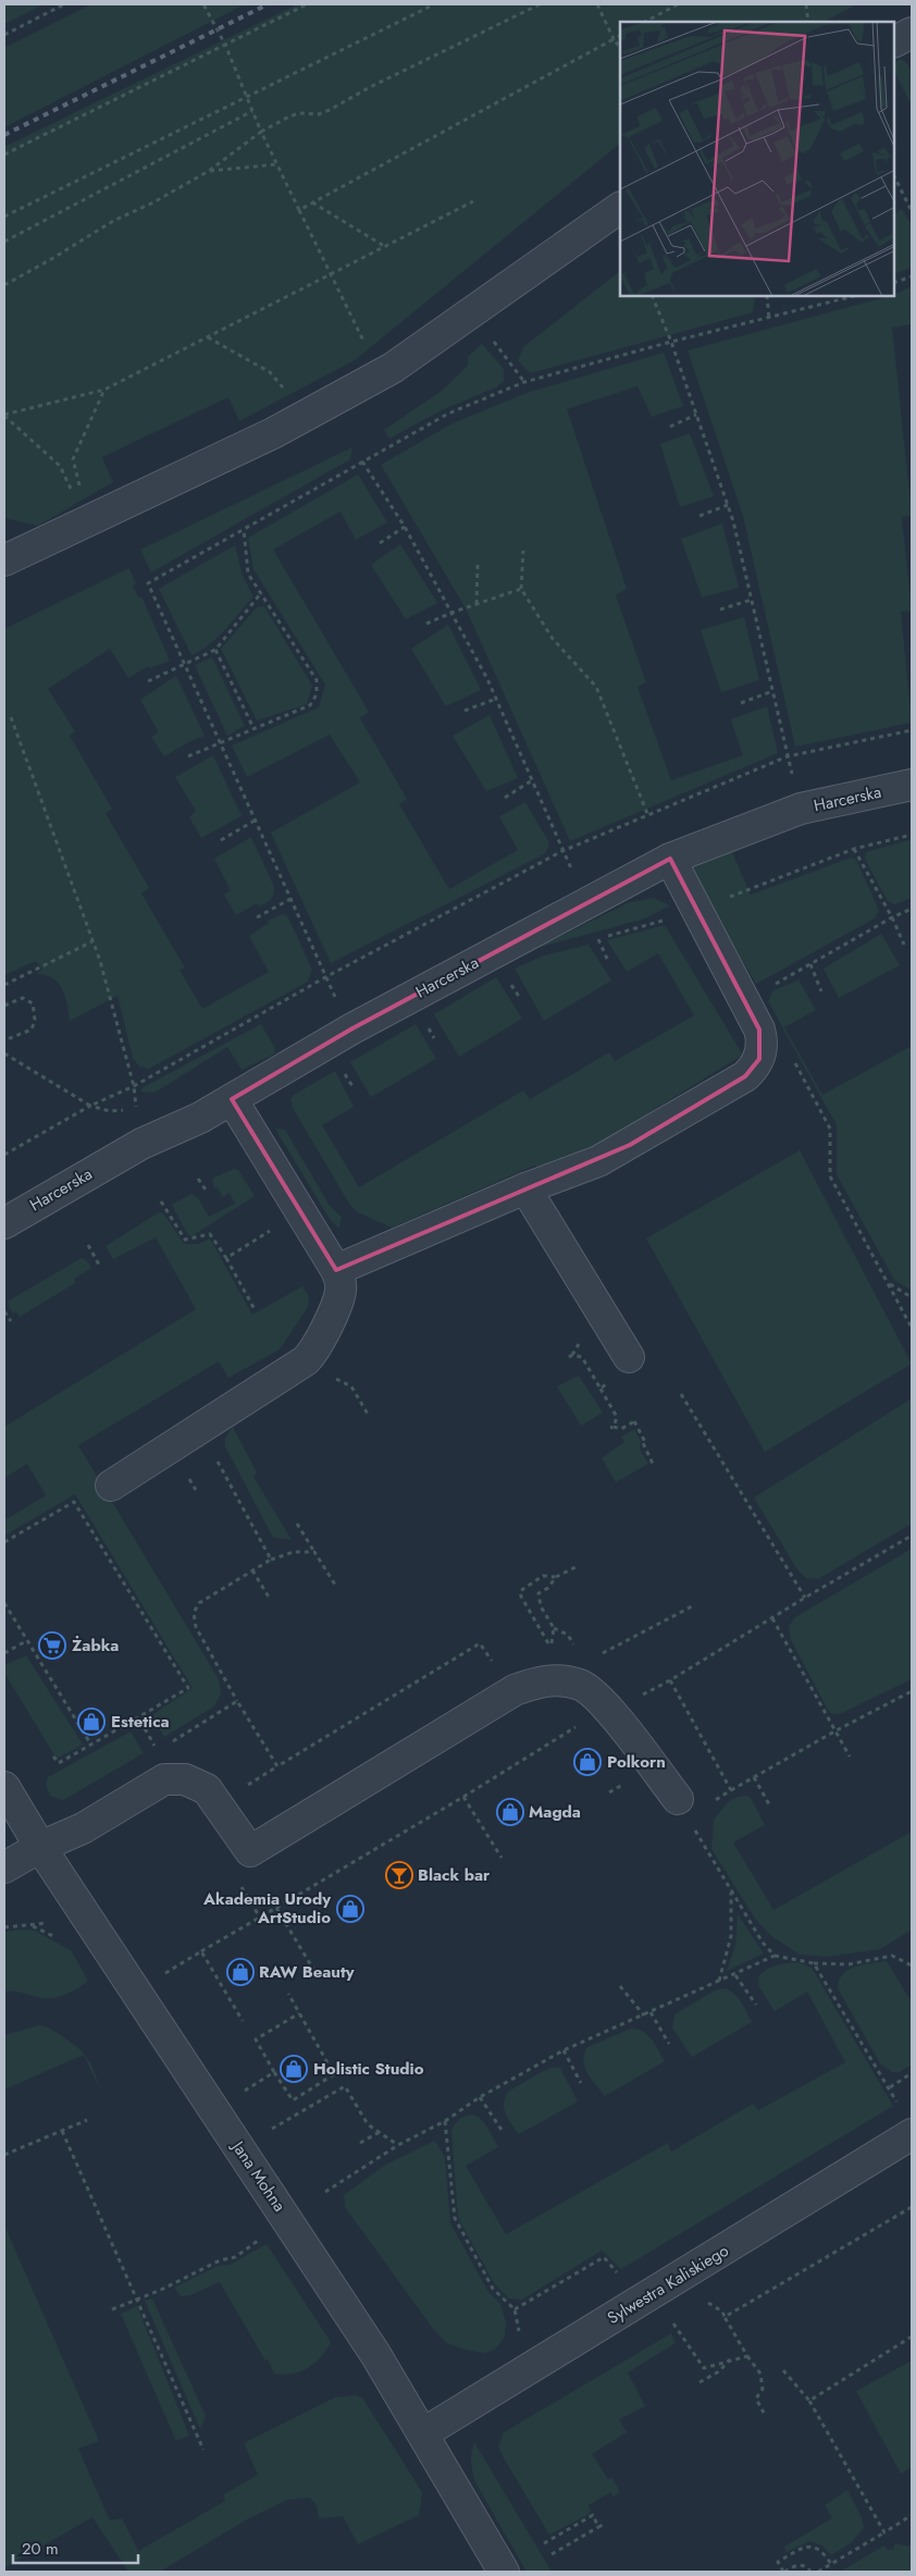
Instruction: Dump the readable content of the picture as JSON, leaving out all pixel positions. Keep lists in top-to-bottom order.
{
  "streets": {
    "street": ["Harcerska", "Jana Mohna", "Sylwestra Kaliskiego"]
  },
  "crossings": [
    ["Jana Mohna", "Sylwestra Kaliskiego"]
  ],
  "places": {
    "supermarket": ["Żabka"],
    "shop": [
      "Estetica",
      "Polkorn",
      "Magda",
      "Akademia Urody ArtStudio",
      "RAW Beauty",
      "Holistic Studio"
    ],
    "bar": ["Black bar"]
  },
  "scale_bar": "20 m"
}
